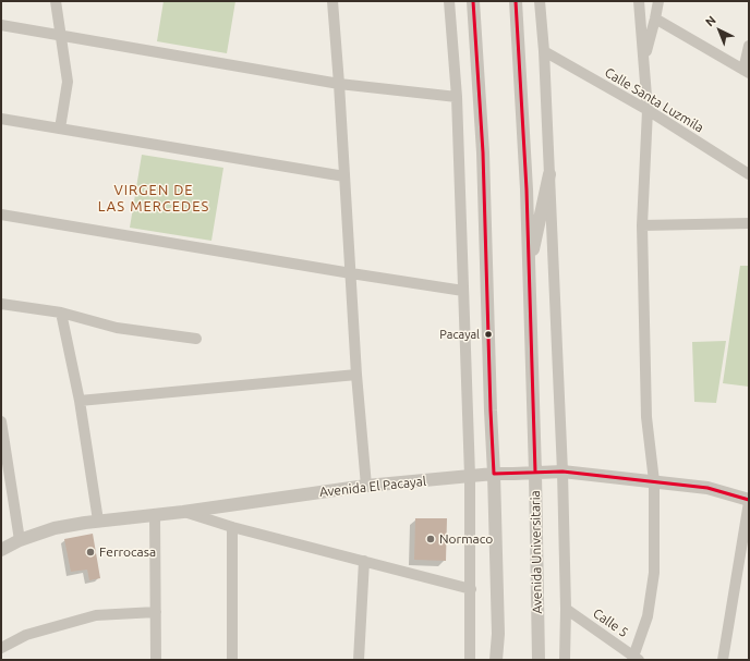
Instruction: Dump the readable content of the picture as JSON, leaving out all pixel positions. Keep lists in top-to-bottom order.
{
  "streets": {
    "street": [
      "Calle Santa Luzmila",
      "Avenida El Pacayal",
      "Avenida Universitaria",
      "Calle 5"
    ]
  },
  "crossings": [
    ["Avenida El Pacayal", "Avenida Universitaria"]
  ],
  "districts": ["VIRGEN DE LAS MERCEDES"],
  "places": ["Pacayal", "Normaco", "Ferrocasa"],
  "north": "top left"
}
